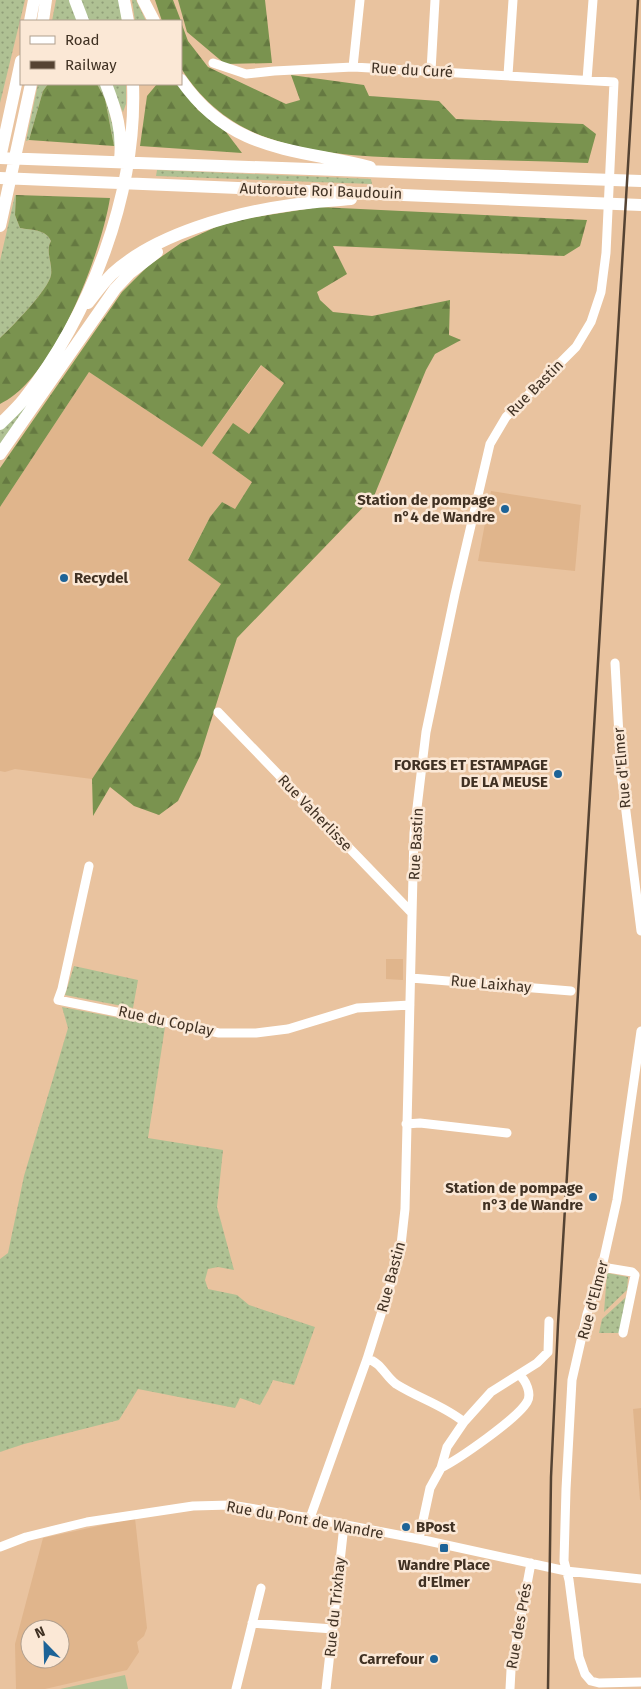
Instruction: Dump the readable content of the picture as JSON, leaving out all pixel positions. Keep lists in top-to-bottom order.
{
  "streets": {
    "highway": ["Autoroute Roi Baudouin"],
    "street": [
      "Rue du Curé",
      "Rue Bastin",
      "Rue d'Elmer",
      "Rue Vaherlisse",
      "Rue Laixhay",
      "Rue du Coplay",
      "Rue du Pont de Wandre",
      "Rue du Trixhay",
      "Rue des Prés"
    ]
  },
  "crossings": [
    ["Rue du Curé", "Rue Bastin"],
    ["Rue Bastin", "Rue Vaherlisse"],
    ["Rue Bastin", "Rue Laixhay"],
    ["Rue Bastin", "Rue du Coplay"],
    ["Rue Bastin", "Rue du Pont de Wandre"],
    ["Rue d'Elmer", "Rue du Pont de Wandre"],
    ["Rue du Pont de Wandre", "Rue du Trixhay"],
    ["Rue du Pont de Wandre", "Rue des Prés"]
  ],
  "places": {
    "other": [
      "Station de pompage n°4 de Wandre",
      "Recydel",
      "FORGES ET ESTAMPAGE DE LA MEUSE",
      "Station de pompage n°3 de Wandre",
      "BPost",
      "Carrefour"
    ],
    "transit": ["Wandre Place d'Elmer"]
  },
  "legend": ["Road", "Railway"],
  "north": "top left"
}
